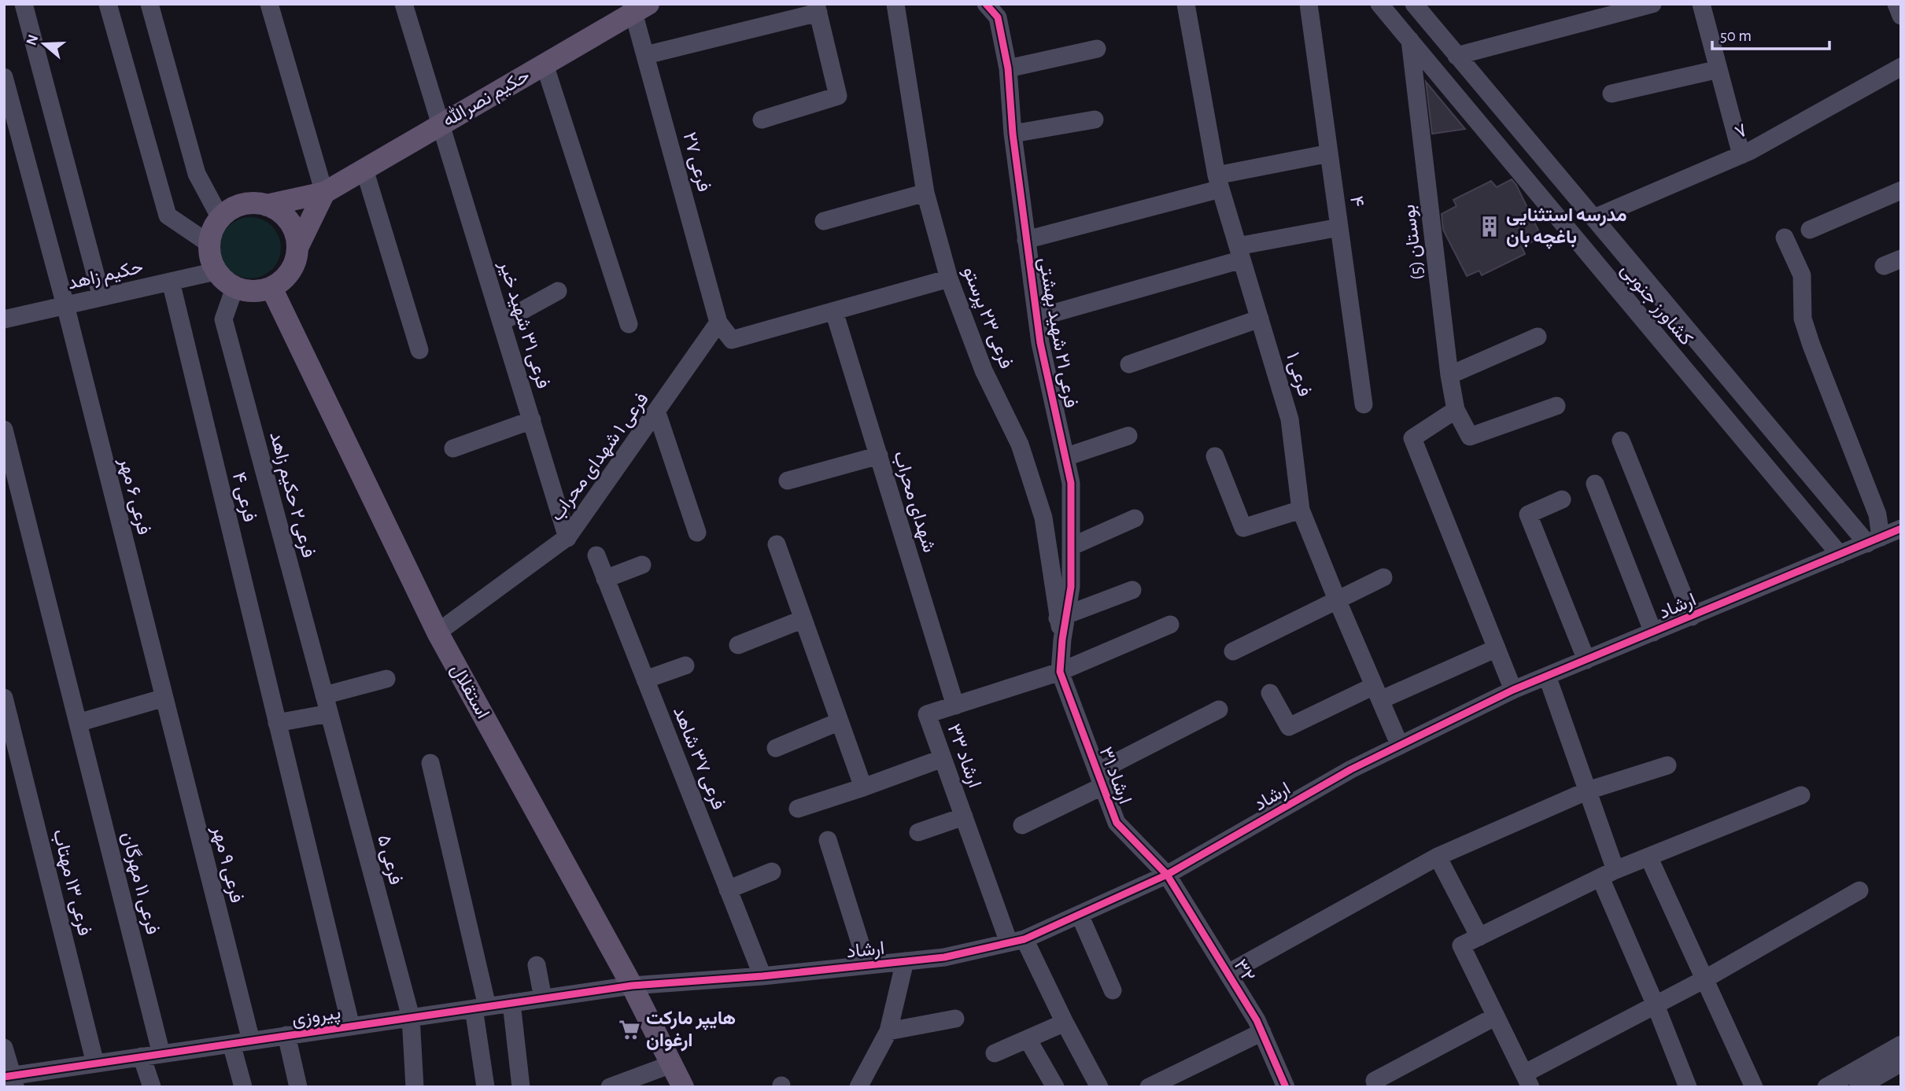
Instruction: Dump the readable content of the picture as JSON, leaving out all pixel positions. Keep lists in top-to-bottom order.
{
  "streets": {
    "main road": ["حکیم نصرالله", "استقلال"],
    "street": [
      "۷",
      "فرعی ۲۷",
      "۴",
      "بوستان (5)",
      "حکیم زاهد",
      "کشاورز جنوبی",
      "فرعی ۲۳ پرستو",
      "فرعی ۳۱ شهید خیر",
      "فرعی ۲۱ شهید بهشتی",
      "فرعی ۱",
      "فرعی ۱ شهدای محراب",
      "فرعی ۲ حکیم زاهد",
      "فرعی ۶ مهر",
      "فرعی ۴",
      "شهدای محراب",
      "ارشاد",
      "ارشاد ۳۳",
      "فرعی ۳۷ شاهد",
      "ارشاد ۳۱",
      "فرعی ۵",
      "فرعی ۹ مهر",
      "فرعی ۱۳ مهتاب",
      "فرعی ۱۱ مهرگان",
      "۳۲",
      "پیروزی"
    ]
  },
  "crossings": [
    ["حکیم نصرالله", "فرعی ۲۷"],
    ["حکیم نصرالله", "حکیم زاهد"],
    ["حکیم نصرالله", "فرعی ۳۱ شهید خیر"],
    ["حکیم نصرالله", "فرعی ۲ حکیم زاهد"],
    ["حکیم نصرالله", "استقلال"],
    ["۷", "کشاورز جنوبی"],
    ["فرعی ۲۷", "فرعی ۱ شهدای محراب"],
    ["بوستان (5)", "کشاورز جنوبی"],
    ["حکیم زاهد", "فرعی ۲ حکیم زاهد"],
    ["حکیم زاهد", "فرعی ۶ مهر"],
    ["حکیم زاهد", "فرعی ۴"],
    ["حکیم زاهد", "استقلال"],
    ["کشاورز جنوبی", "ارشاد"],
    ["فرعی ۲۳ پرستو", "فرعی ۲۱ شهید بهشتی"],
    ["فرعی ۳۱ شهید خیر", "فرعی ۱ شهدای محراب"],
    ["فرعی ۲۱ شهید بهشتی", "ارشاد ۳۳"],
    ["فرعی ۲۱ شهید بهشتی", "ارشاد ۳۱"],
    ["فرعی ۱", "ارشاد"],
    ["فرعی ۱ شهدای محراب", "استقلال"],
    ["فرعی ۲ حکیم زاهد", "استقلال"],
    ["فرعی ۲ حکیم زاهد", "فرعی ۵"],
    ["فرعی ۶ مهر", "فرعی ۹ مهر"],
    ["فرعی ۴", "پیروزی"],
    ["شهدای محراب", "ارشاد ۳۳"],
    ["ارشاد", "استقلال"],
    ["ارشاد", "ارشاد ۳۳"],
    ["ارشاد", "فرعی ۳۷ شاهد"],
    ["ارشاد", "ارشاد ۳۱"],
    ["ارشاد", "۳۲"],
    ["ارشاد", "پیروزی"],
    ["استقلال", "پیروزی"],
    ["ارشاد ۳۳", "ارشاد ۳۱"],
    ["ارشاد ۳۱", "۳۲"],
    ["فرعی ۵", "پیروزی"],
    ["فرعی ۹ مهر", "پیروزی"],
    ["فرعی ۱۳ مهتاب", "پیروزی"],
    ["فرعی ۱۱ مهرگان", "پیروزی"]
  ],
  "places": {
    "building": ["مدرسه استثنایی باغچه بان"],
    "supermarket": ["هایپر مارکت ارغوان"]
  },
  "scale_bar": "50 m",
  "north": "left"
}
